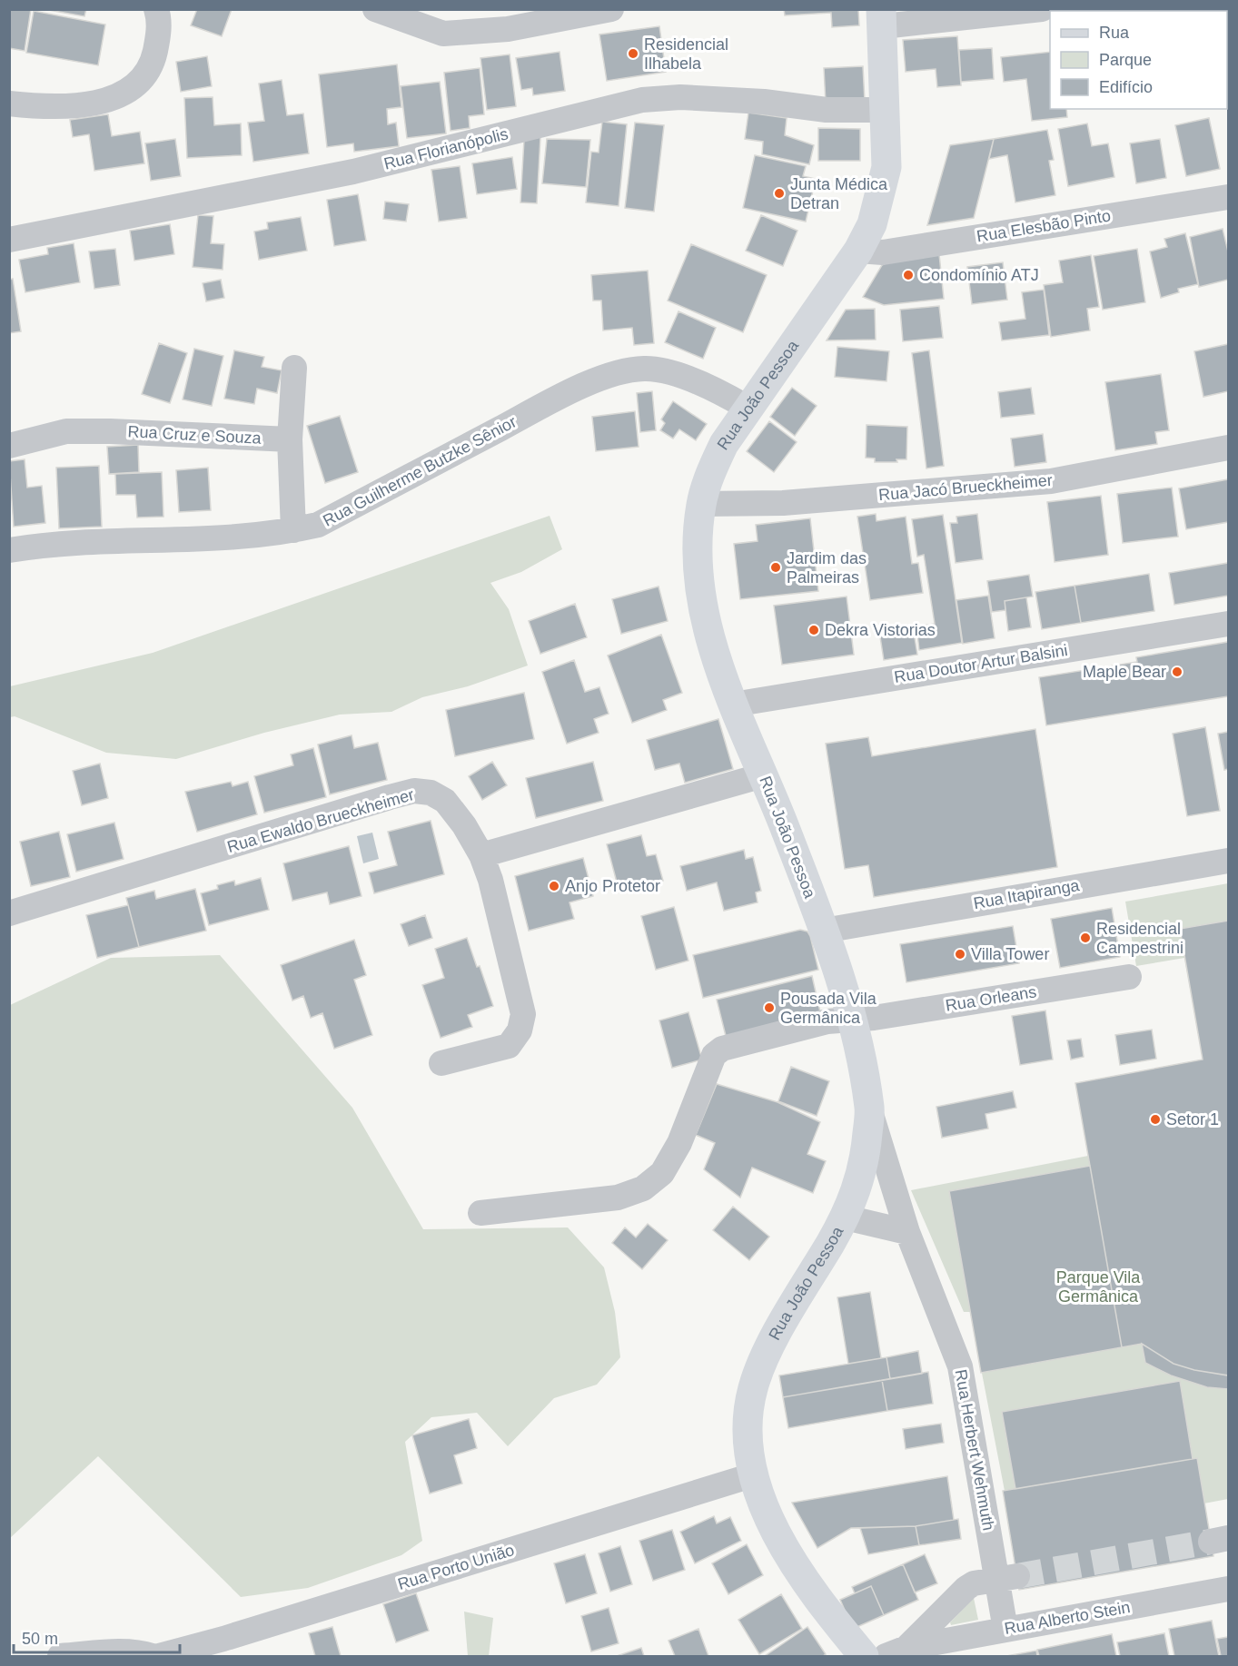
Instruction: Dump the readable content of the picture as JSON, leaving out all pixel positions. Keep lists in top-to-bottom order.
{
  "streets": {
    "main road": ["Rua João Pessoa"],
    "street": [
      "Rua Florianópolis",
      "Rua Elesbão Pinto",
      "Rua Cruz e Souza",
      "Rua Guilherme Butzke Sênior",
      "Rua Jacó Brueckheimer",
      "Rua Doutor Artur Balsini",
      "Rua Ewaldo Brueckheimer",
      "Rua Itapiranga",
      "Rua Orleans",
      "Rua Herbert Wehmuth",
      "Rua Porto União",
      "Rua Alberto Stein"
    ]
  },
  "crossings": [
    ["Rua Florianópolis", "Rua João Pessoa"],
    ["Rua Elesbão Pinto", "Rua João Pessoa"],
    ["Rua João Pessoa", "Rua Guilherme Butzke Sênior"],
    ["Rua João Pessoa", "Rua Jacó Brueckheimer"],
    ["Rua João Pessoa", "Rua Doutor Artur Balsini"],
    ["Rua João Pessoa", "Rua Itapiranga"],
    ["Rua João Pessoa", "Rua Orleans"],
    ["Rua João Pessoa", "Rua Herbert Wehmuth"],
    ["Rua João Pessoa", "Rua Porto União"],
    ["Rua Herbert Wehmuth", "Rua Alberto Stein"]
  ],
  "parks": ["Parque Vila Germânica"],
  "places": [
    "Residencial Ilhabela",
    "Junta Médica Detran",
    "Condomínio ATJ",
    "Jardim das Palmeiras",
    "Dekra Vistorias",
    "Maple Bear",
    "Anjo Protetor",
    "Residencial Campestrini",
    "Villa Tower",
    "Pousada Vila Germânica",
    "Setor 1"
  ],
  "legend": ["Rua", "Parque", "Edifício"],
  "scale_bar": "50 m"
}
